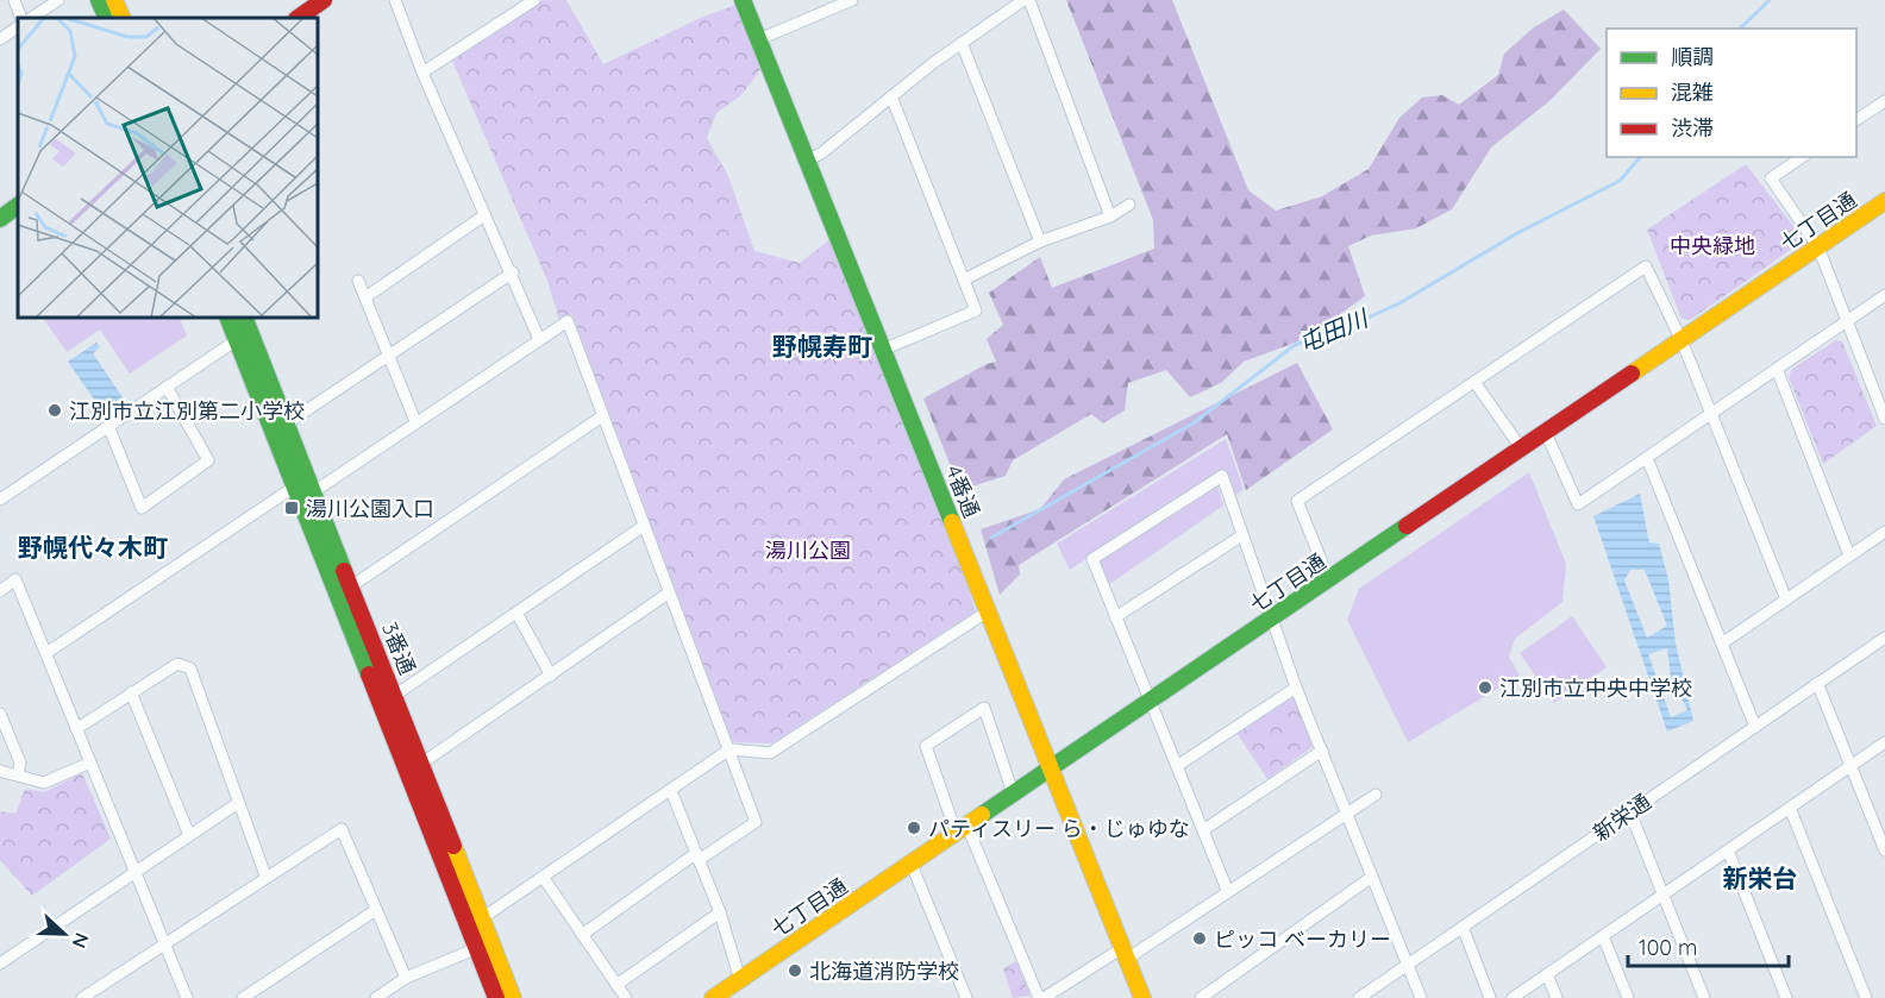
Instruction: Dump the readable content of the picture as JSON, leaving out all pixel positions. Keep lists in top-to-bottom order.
{
  "streets": {
    "street": [
      "七丁目通",
      "4番通",
      "3番通",
      "新栄通"
    ]
  },
  "crossings": [
    ["七丁目通", "4番通"]
  ],
  "districts": ["野幌寿町", "野幌代々木町", "新栄台"],
  "water": ["屯田川"],
  "parks": ["中央緑地", "湯川公園"],
  "places": {
    "other": [
      "江別市立江別第二小学校",
      "江別市立中央中学校",
      "パティスリー ら・じゅゆな",
      "ピッコ ベーカリー",
      "北海道消防学校"
    ],
    "transit": ["湯川公園入口"]
  },
  "legend": ["順調", "混雑", "渋滞"],
  "scale_bar": "100 m",
  "north": "right"
}
